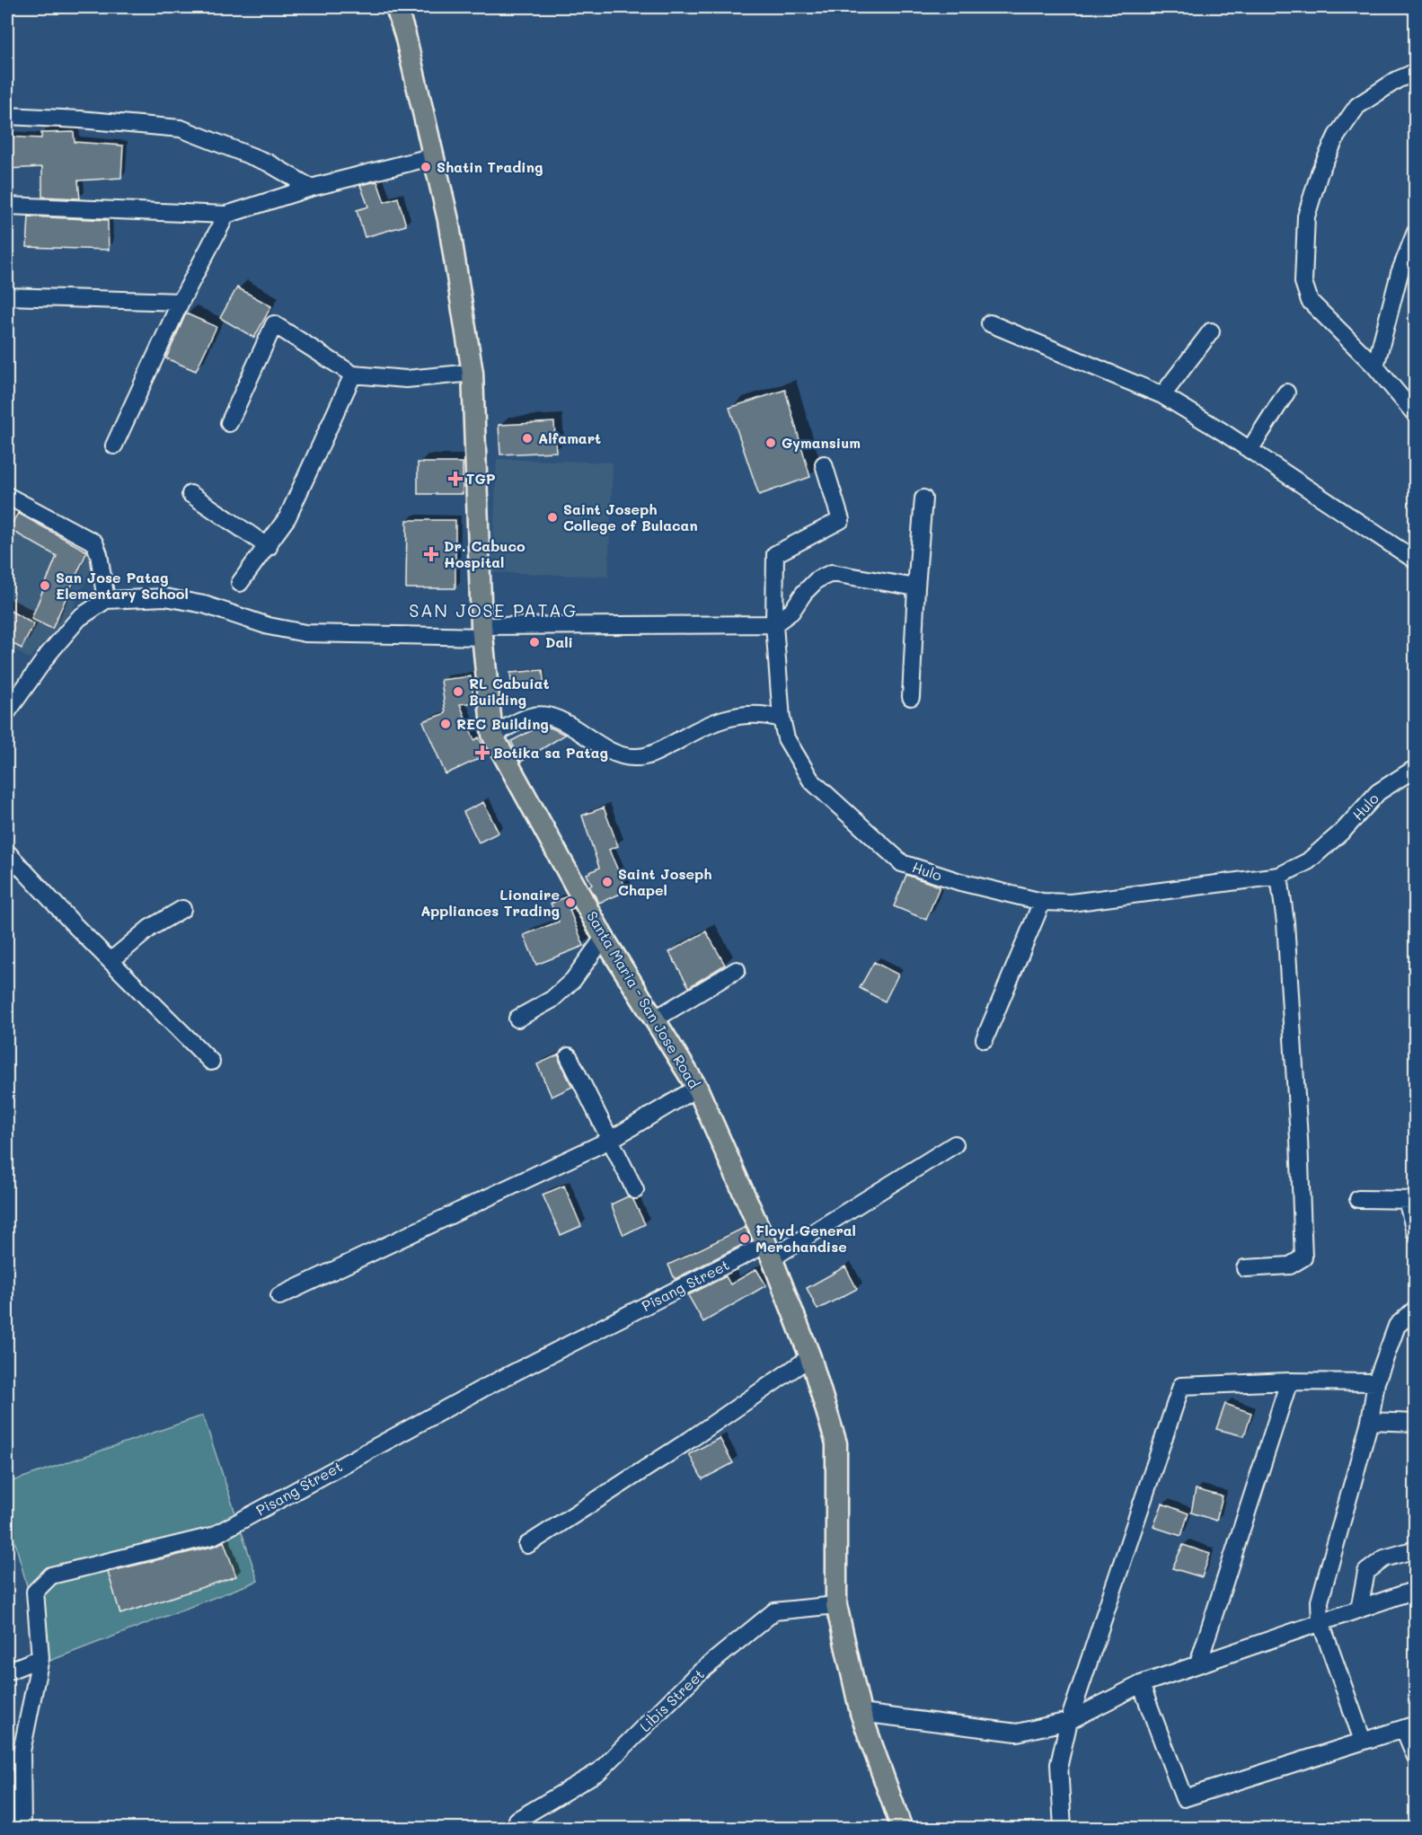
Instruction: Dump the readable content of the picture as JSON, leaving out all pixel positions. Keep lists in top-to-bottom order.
{
  "streets": {
    "main road": ["Santa Maria - San Jose Road"],
    "street": ["Hulo", "Pisang Street", "Libis Street"]
  },
  "crossings": [
    ["Santa Maria - San Jose Road", "Pisang Street"],
    ["Santa Maria - San Jose Road", "Libis Street"]
  ],
  "districts": ["SAN JOSE PATAG"],
  "places": {
    "other": [
      "Shatin Trading",
      "Alfamart",
      "Gymansium",
      "Saint Joseph College of Bulacan",
      "San Jose Patag Elementary School",
      "Dali",
      "RL Cabuiat Building",
      "REC Building",
      "Saint Joseph Chapel",
      "Lionaire Appliances Trading",
      "Floyd General Merchandise"
    ],
    "health": ["TGP", "Dr. Cabuco Hospital", "Botika sa Patag"]
  }
}
